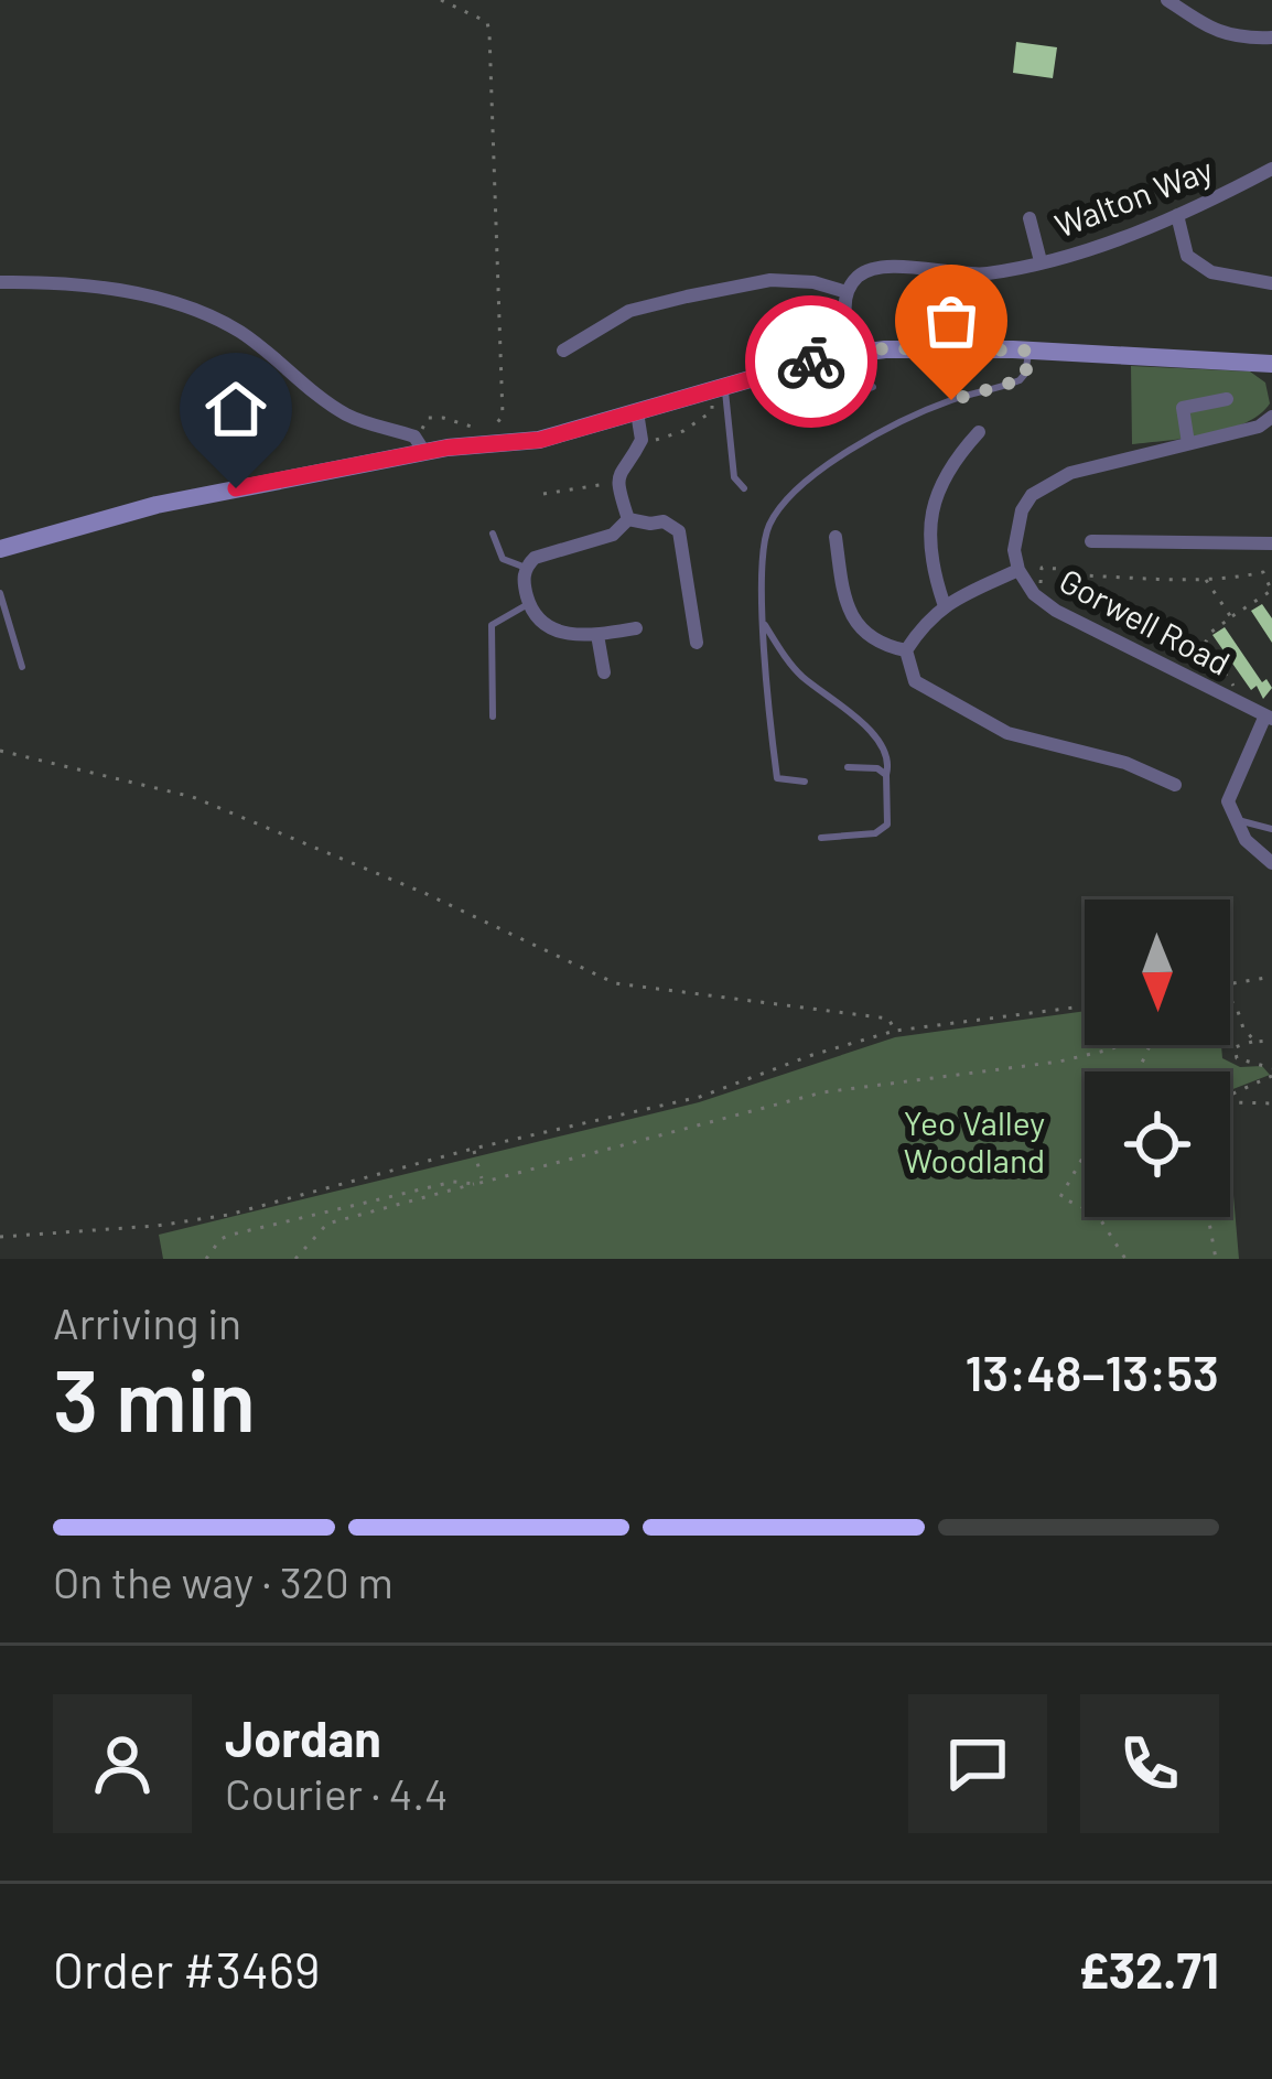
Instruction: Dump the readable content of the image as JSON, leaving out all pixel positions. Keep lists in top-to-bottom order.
{
  "streets": {
    "street": ["Walton Way", "Gorwell Road"]
  },
  "parks": ["Yeo Valley Woodland"],
  "north": "bottom",
  "page": {
    "heading": ["3 min", "Arriving in", "13:48–13:53"],
    "panel": [
      "Jordan",
      "Courier · 4.4",
      "Order #3469",
      "£32.71"
    ],
    "bar": "On the way · 320 m"
  }
}
